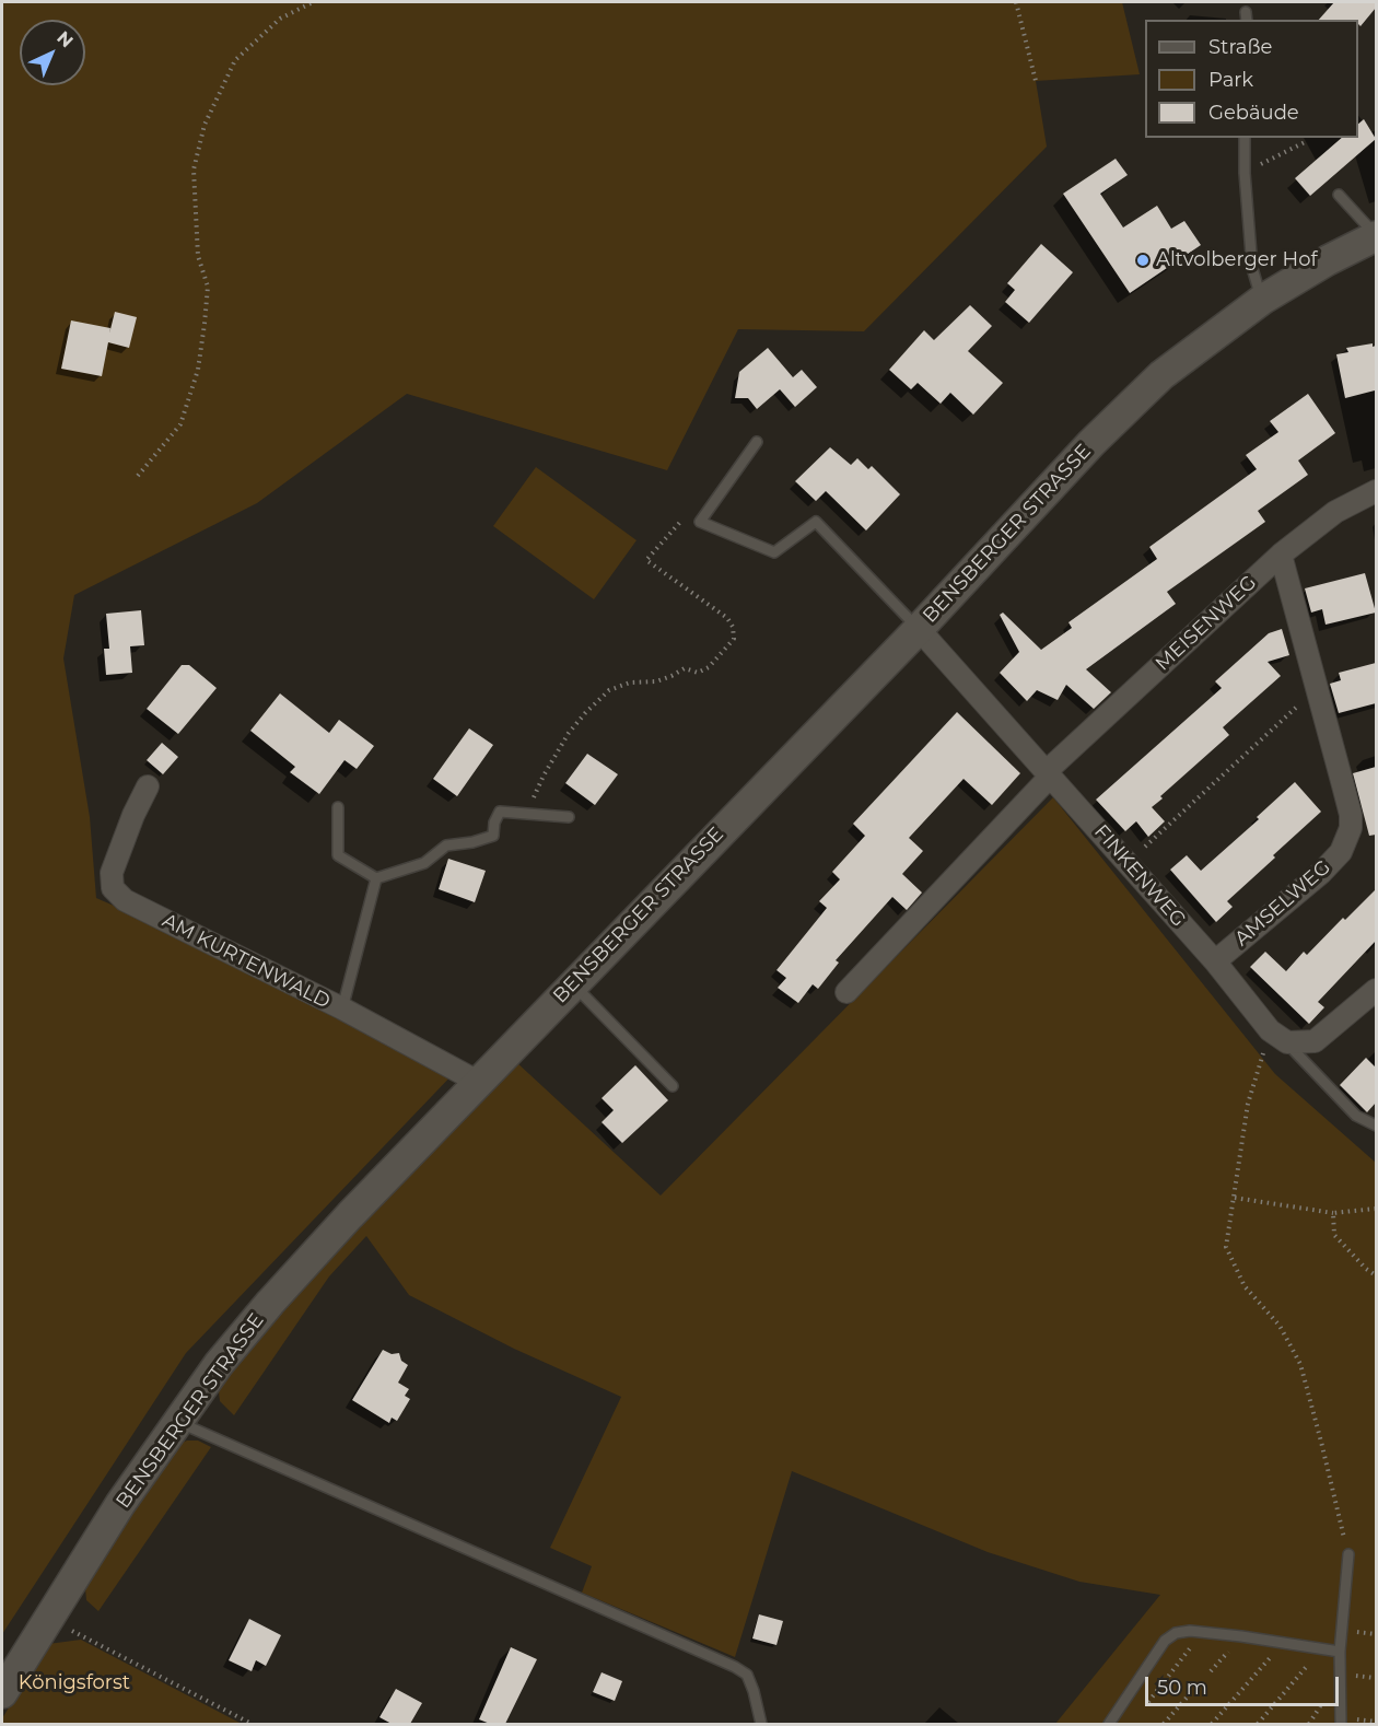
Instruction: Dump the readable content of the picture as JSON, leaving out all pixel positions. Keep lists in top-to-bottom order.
{
  "streets": {
    "main road": ["BENSBERGER STRASSE"],
    "street": [
      "MEISENWEG",
      "FINKENWEG",
      "AMSELWEG",
      "AM KURTENWALD"
    ]
  },
  "crossings": [
    ["BENSBERGER STRASSE", "FINKENWEG"],
    ["BENSBERGER STRASSE", "AM KURTENWALD"],
    ["MEISENWEG", "FINKENWEG"],
    ["MEISENWEG", "AMSELWEG"],
    ["FINKENWEG", "AMSELWEG"]
  ],
  "parks": ["Königsforst"],
  "places": ["Altvolberger Hof"],
  "legend": ["Straße", "Park", "Gebäude"],
  "scale_bar": "50 m",
  "north": "top right"
}
